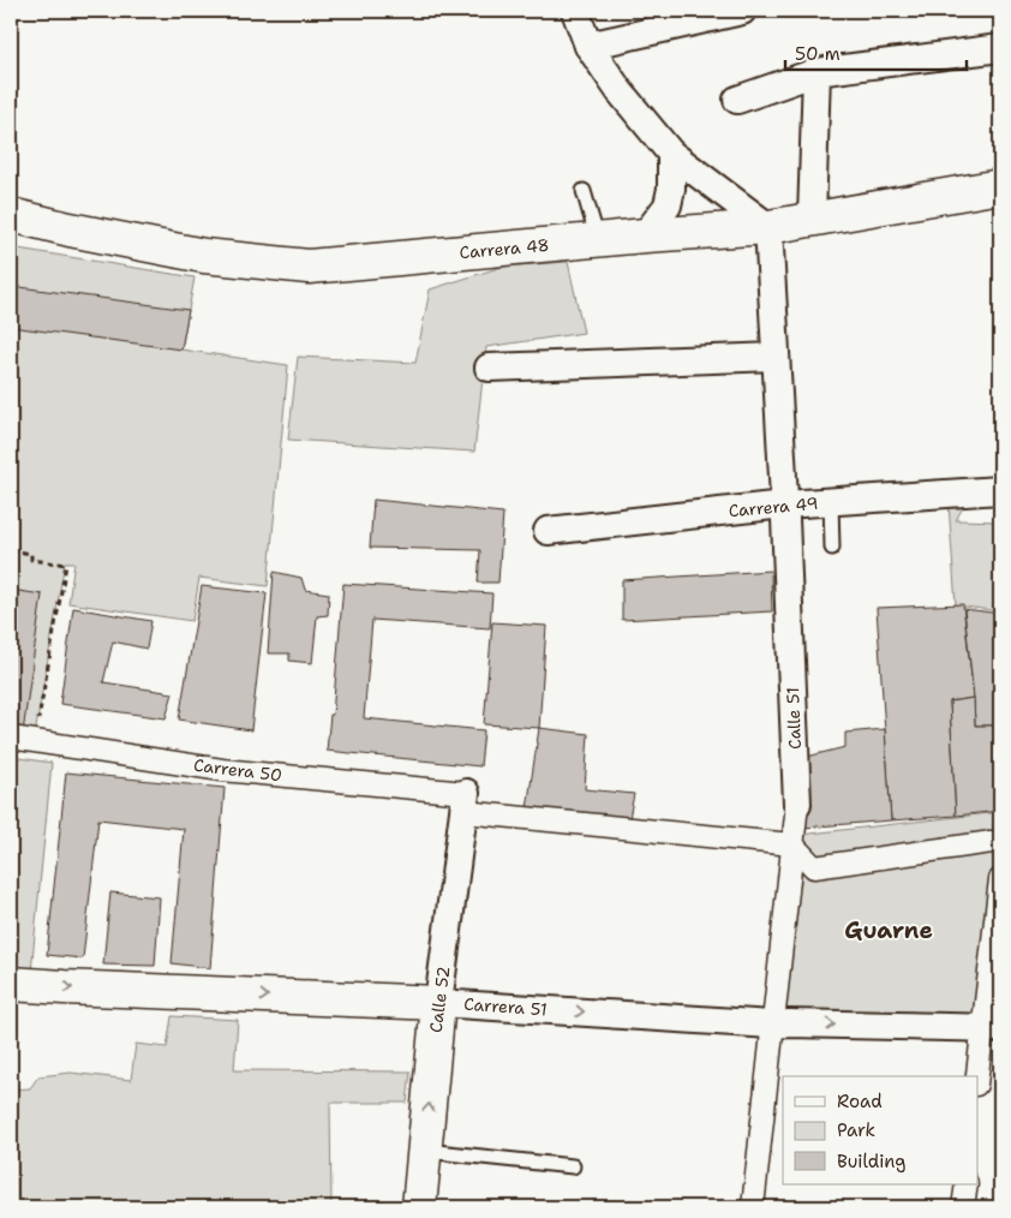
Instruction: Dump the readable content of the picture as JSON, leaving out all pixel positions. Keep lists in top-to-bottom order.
{
  "streets": {
    "street": [
      "Carrera 48",
      "Carrera 49",
      "Calle 51",
      "Carrera 50",
      "Calle 52",
      "Carrera 51"
    ]
  },
  "crossings": [
    ["Carrera 48", "Calle 51"],
    ["Carrera 49", "Calle 51"],
    ["Calle 51", "Carrera 50"],
    ["Calle 51", "Carrera 51"],
    ["Carrera 50", "Calle 52"],
    ["Calle 52", "Carrera 51"]
  ],
  "one_way": ["Calle 52", "Carrera 51"],
  "districts": ["Guarne"],
  "legend": ["Road", "Park", "Building"],
  "scale_bar": "50 m"
}
